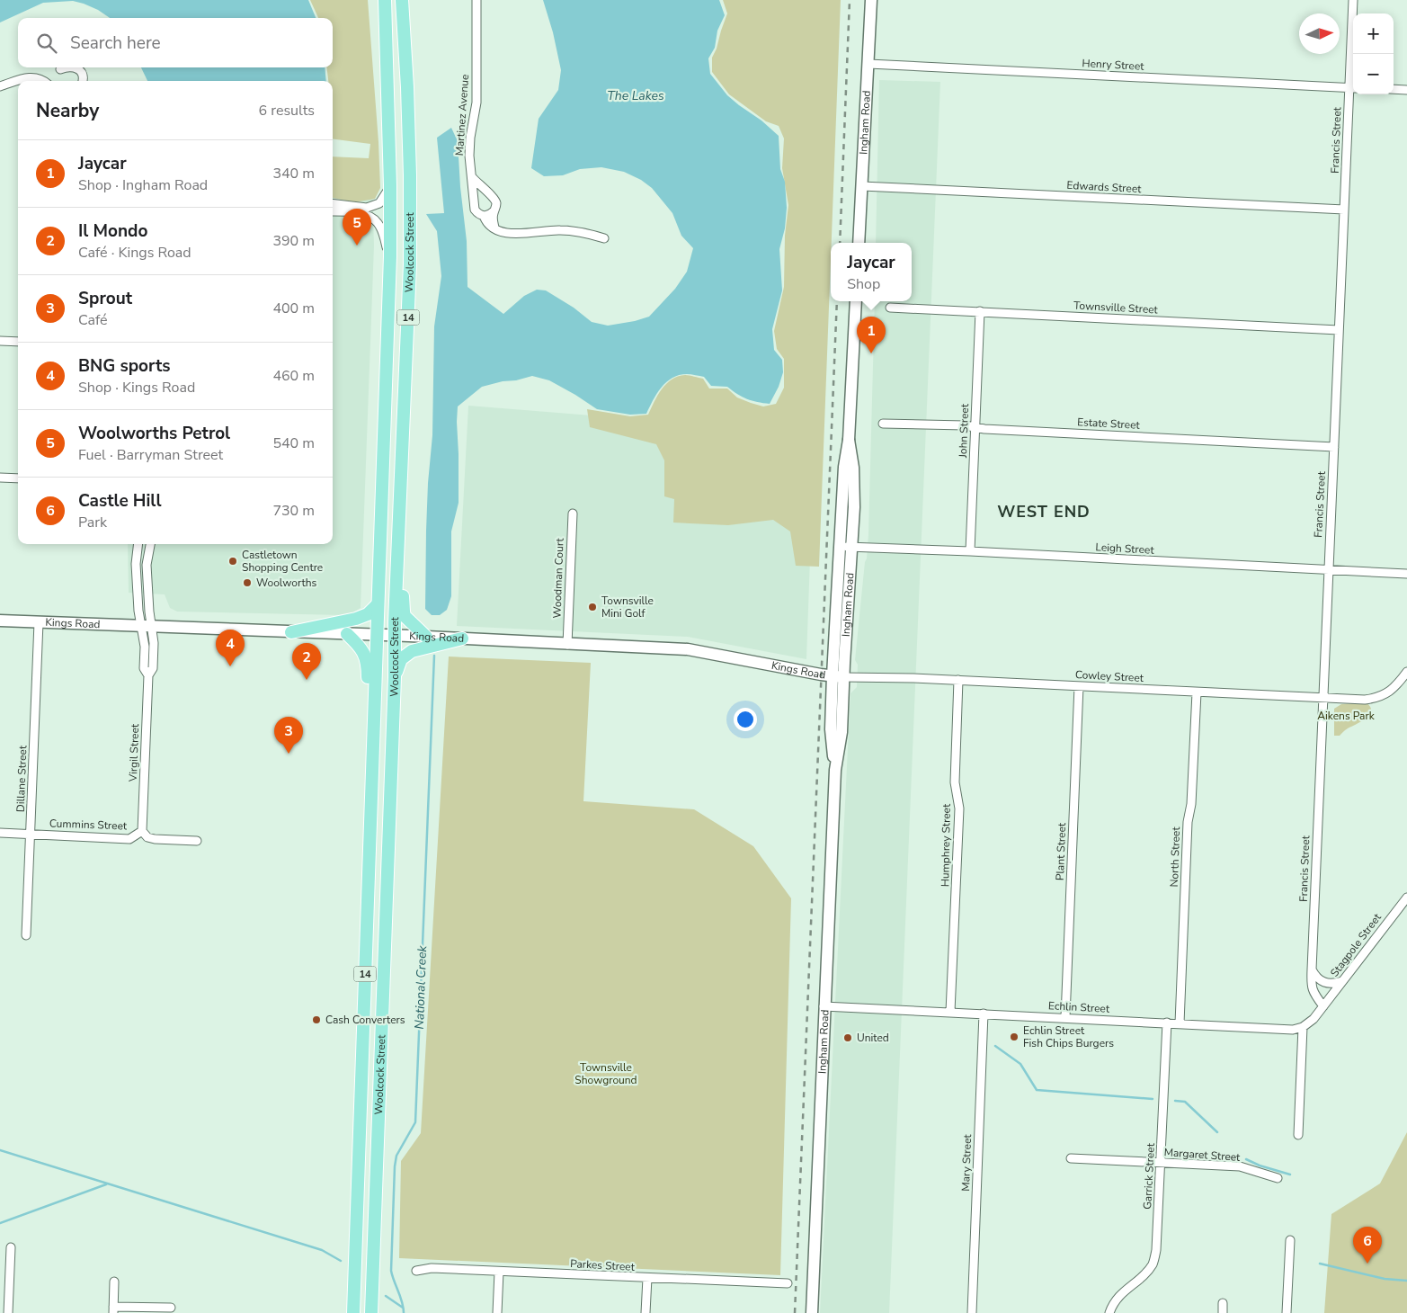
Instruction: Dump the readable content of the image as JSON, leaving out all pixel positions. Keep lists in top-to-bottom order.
{
  "streets": {
    "main road": [
      "Ingham Road",
      "Woolcock Street",
      "14",
      "Kings Road"
    ],
    "street": [
      "Henry Street",
      "Martinez Avenue",
      "Francis Street",
      "Edwards Street",
      "Townsville Street",
      "Estate Street",
      "John Street",
      "Leigh Street",
      "Woodman Court",
      "Cowley Street",
      "Virgil Street",
      "Dillane Street",
      "Cummins Street",
      "Humphrey Street",
      "Plant Street",
      "North Street",
      "Stagpole Street",
      "Echlin Street",
      "Margaret Street",
      "Mary Street",
      "Garrick Street",
      "Parkes Street"
    ]
  },
  "crossings": [
    ["Henry Street", "Ingham Road"],
    ["Henry Street", "Francis Street"],
    ["Ingham Road", "Edwards Street"],
    ["Ingham Road", "Leigh Street"],
    ["Ingham Road", "Kings Road"],
    ["Ingham Road", "Cowley Street"],
    ["Ingham Road", "Echlin Street"],
    ["Francis Street", "Edwards Street"],
    ["Francis Street", "Townsville Street"],
    ["Francis Street", "Estate Street"],
    ["Francis Street", "Leigh Street"],
    ["Francis Street", "Cowley Street"],
    ["Francis Street", "Stagpole Street"],
    ["Woolcock Street", "Kings Road"],
    ["Townsville Street", "John Street"],
    ["Estate Street", "John Street"],
    ["John Street", "Leigh Street"],
    ["Woodman Court", "Kings Road"],
    ["Kings Road", "Cowley Street"],
    ["Kings Road", "Virgil Street"],
    ["Kings Road", "Dillane Street"],
    ["Cowley Street", "Humphrey Street"],
    ["Cowley Street", "Plant Street"],
    ["Cowley Street", "North Street"],
    ["Virgil Street", "Cummins Street"],
    ["Dillane Street", "Cummins Street"],
    ["Humphrey Street", "Echlin Street"],
    ["Plant Street", "Echlin Street"],
    ["North Street", "Echlin Street"],
    ["Echlin Street", "Mary Street"],
    ["Echlin Street", "Garrick Street"],
    ["Margaret Street", "Garrick Street"]
  ],
  "districts": ["WEST END"],
  "water": ["The Lakes", "National Creek"],
  "parks": ["Aikens Park", "Townsville Showground"],
  "places": [
    "Castletown Shopping Centre",
    "Woolworths",
    "Townsville Mini Golf",
    "Cash Converters",
    "Echlin Street Fish Chips Burgers",
    "United"
  ],
  "north": "right",
  "page": {
    "map_buttons": ["+", "−"],
    "search": "Search here",
    "heading": ["Nearby", "6 results"],
    "list": [
      {
        "mark": "1",
        "name": "Jaycar",
        "note": "Shop · Ingham Road",
        "value": "340 m"
      },
      {
        "mark": "2",
        "name": "Il Mondo",
        "note": "Café · Kings Road",
        "value": "390 m"
      },
      {
        "mark": "3",
        "name": "Sprout",
        "note": "Café",
        "value": "400 m"
      },
      {
        "mark": "4",
        "name": "BNG sports",
        "note": "Shop · Kings Road",
        "value": "460 m"
      },
      {
        "mark": "5",
        "name": "Woolworths Petrol",
        "note": "Fuel · Barryman Street",
        "value": "540 m"
      },
      {
        "mark": "6",
        "name": "Castle Hill",
        "note": "Park",
        "value": "730 m"
      }
    ],
    "pins": [
      "5",
      "1",
      "4",
      "2",
      "3",
      "6"
    ],
    "popup": ["Jaycar", "Shop"]
  }
}
